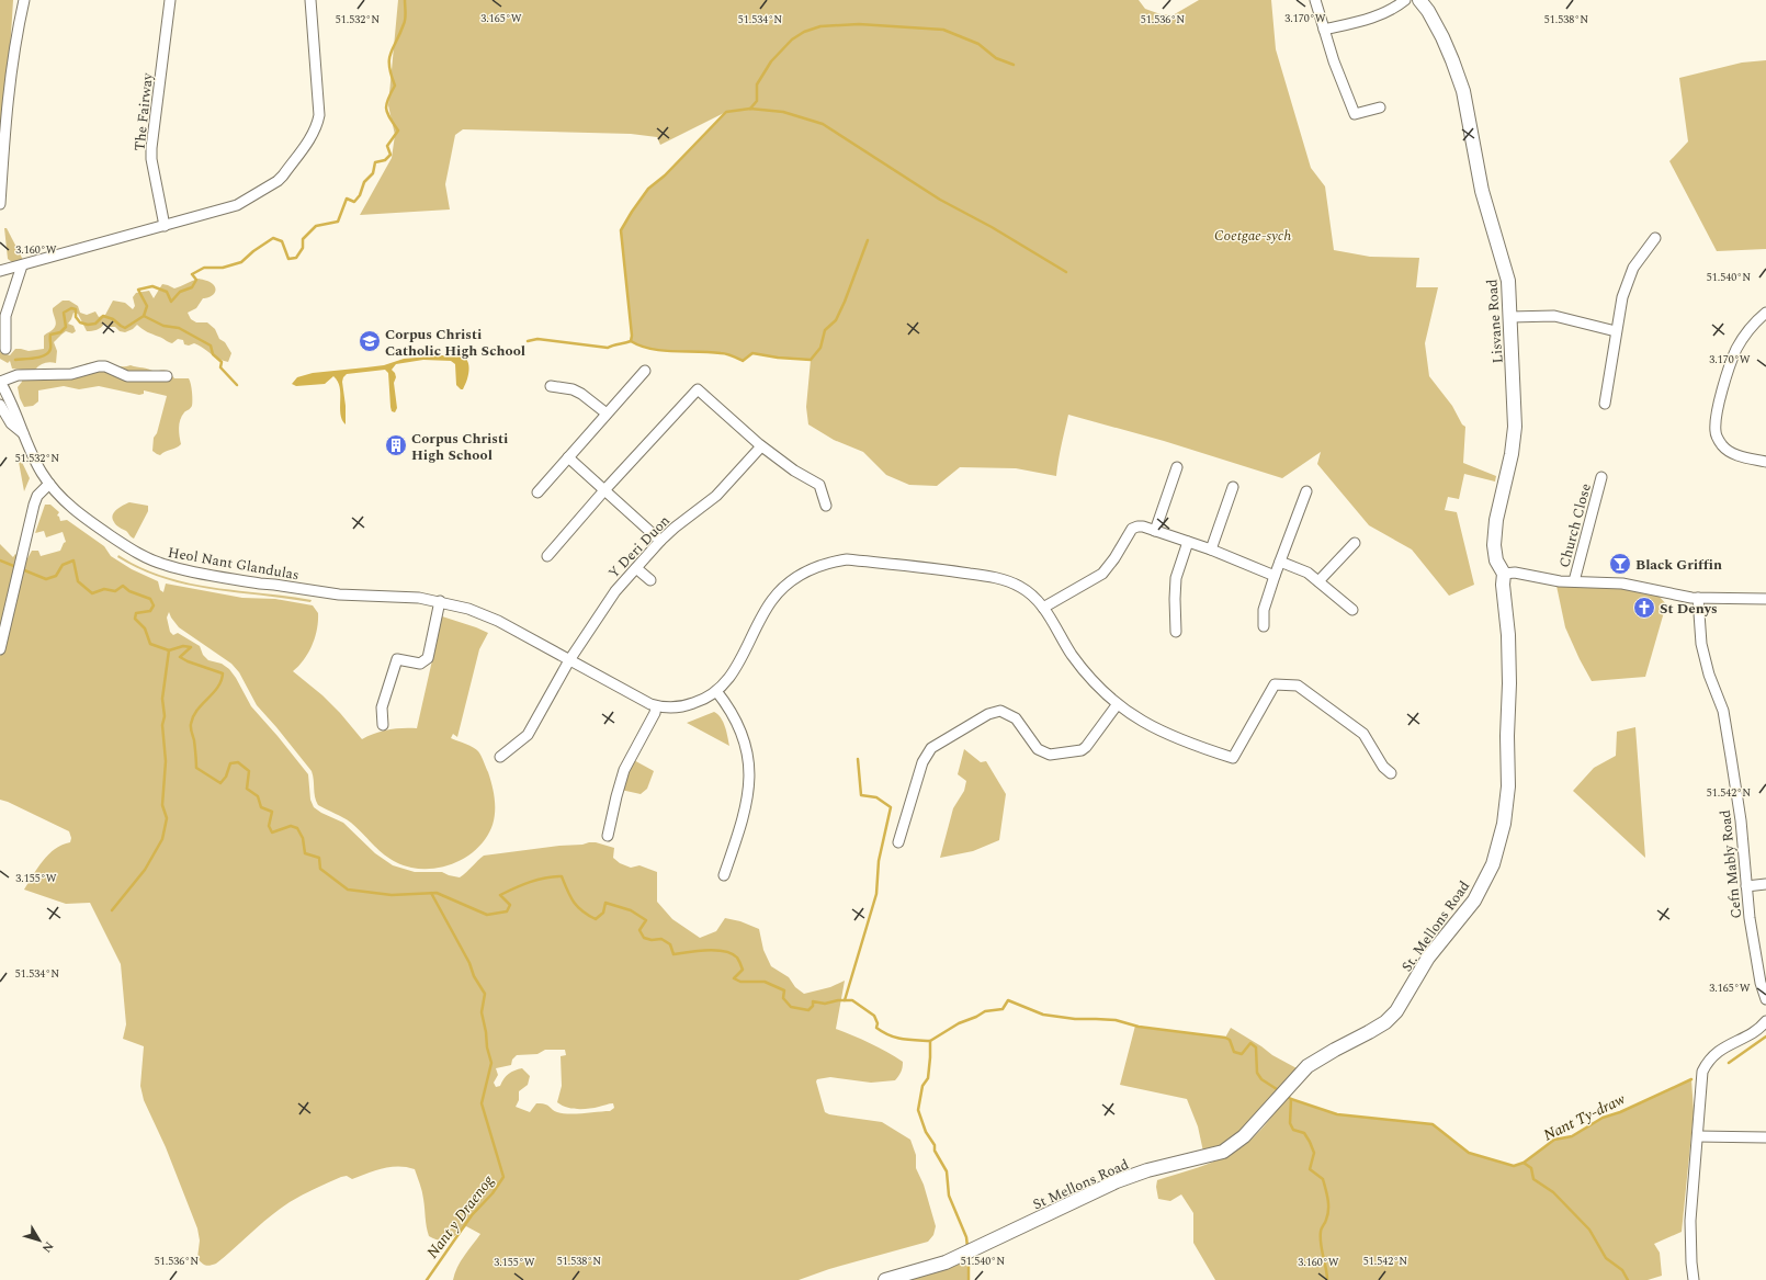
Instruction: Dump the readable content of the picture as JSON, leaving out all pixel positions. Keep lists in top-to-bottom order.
{
  "streets": {
    "main road": ["Lisvane Road", "St. Mellons Road", "St Mellons Road"],
    "street": [
      "The Fairway",
      "Church Close",
      "Y Deri Duon",
      "Heol Nant Glandulas",
      "Cefn Mably Road"
    ]
  },
  "crossings": [
    ["Lisvane Road", "St. Mellons Road"],
    ["Y Deri Duon", "Heol Nant Glandulas"],
    ["St. Mellons Road", "St Mellons Road"]
  ],
  "water": ["Nant Ty-draw", "Nant y Draenog"],
  "parks": ["Coetgae-sych"],
  "places": {
    "school or university": ["Corpus Christi Catholic High School"],
    "building": ["Corpus Christi High School"],
    "bar": ["Black Griffin"],
    "church": ["St Denys"]
  },
  "north": "bottom right",
  "coordinates": [
    "3.165°W",
    "3.170°W",
    "51.534°N",
    "51.532°N",
    "51.536°N",
    "51.538°N",
    "3.160°W",
    "51.540°N",
    "51.542°N",
    "3.155°W"
  ]
}
